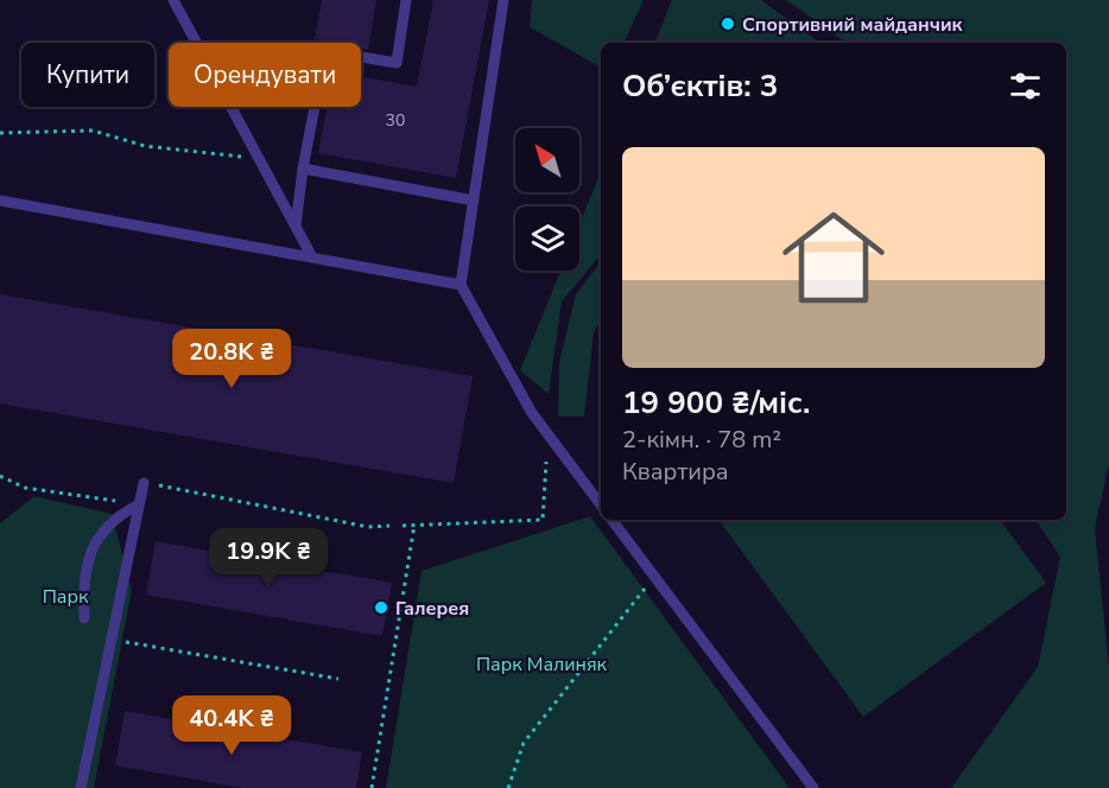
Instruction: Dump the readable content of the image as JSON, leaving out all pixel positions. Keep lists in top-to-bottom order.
{
  "parks": ["Парк", "Парк Малиняк"],
  "places": ["Спортивний майданчик", "Галерея"],
  "house_numbers": ["30"],
  "north": "top left",
  "page": {
    "chip": ["Купити", "Орендувати"],
    "heading": "Об’єктів: 3",
    "list": [
      {
        "name": "19 900 ₴/міс.",
        "note": "2-кімн. · 78 m² · Квартира"
      }
    ],
    "price": ["20.8K ₴", "19.9K ₴", "40.4K ₴"]
  }
}
